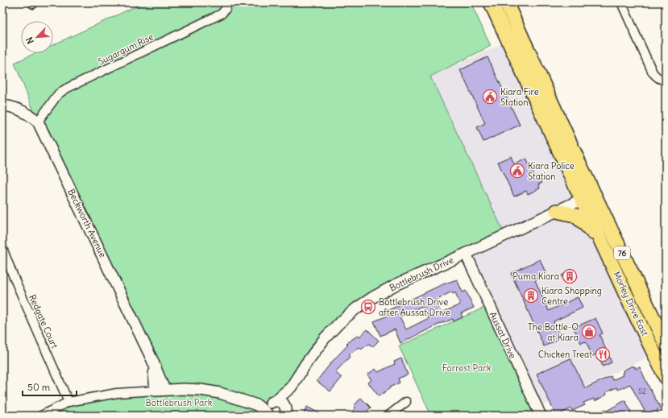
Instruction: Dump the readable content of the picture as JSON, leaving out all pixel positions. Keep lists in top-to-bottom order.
{
  "streets": {
    "main road": ["76", "Morley Drive East"],
    "street": [
      "Sugargum Rise",
      "Beckworth Avenue",
      "Bottlebrush Drive",
      "Redgate Court",
      "Aussat Drive"
    ]
  },
  "crossings": [
    ["Sugargum Rise", "Beckworth Avenue"],
    ["Bottlebrush Drive", "Morley Drive East"],
    ["Bottlebrush Drive", "Aussat Drive"]
  ],
  "parks": ["Forrest Park", "Bottlebrush Park"],
  "places": {
    "public building": ["Kiara Fire Station", "Kiara Police Station"],
    "building": ["Puma Kiara", "Kiara Shopping Centre"],
    "bus stop": ["Bottlebrush Drive after Aussat Drive"],
    "shop": ["The Bottle-O at Kiara"],
    "restaurant": ["Chicken Treat"]
  },
  "house_numbers": ["52"],
  "scale_bar": "50 m",
  "north": "bottom left"
}
